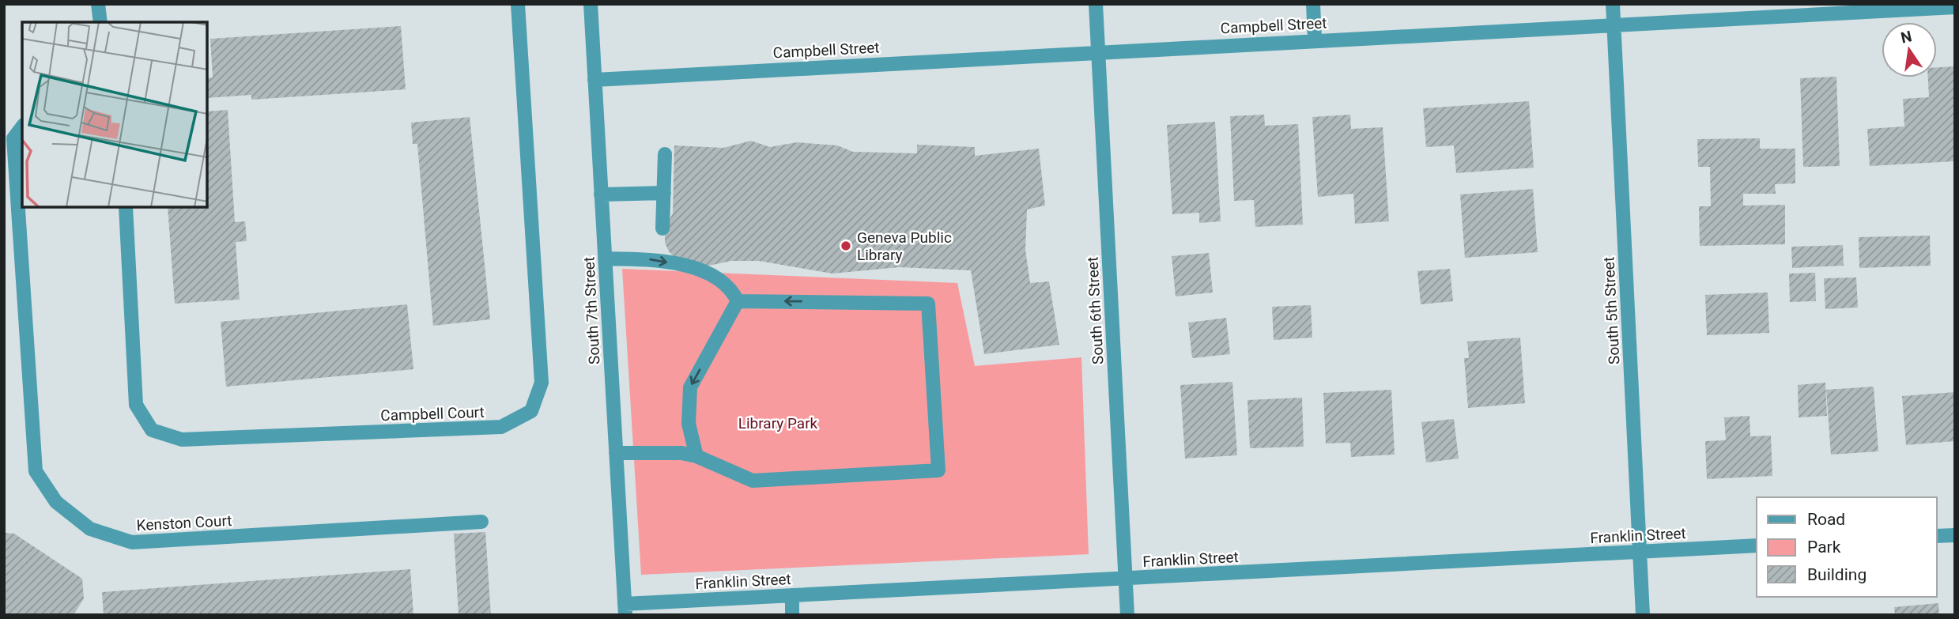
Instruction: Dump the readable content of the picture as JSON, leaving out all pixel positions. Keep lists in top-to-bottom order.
{
  "streets": {
    "street": [
      "Campbell Street",
      "South 7th Street",
      "South 6th Street",
      "South 5th Street",
      "Campbell Court",
      "Kenston Court",
      "Franklin Street"
    ]
  },
  "crossings": [
    ["Campbell Street", "South 7th Street"],
    ["Campbell Street", "South 6th Street"],
    ["Campbell Street", "South 5th Street"],
    ["South 7th Street", "Franklin Street"],
    ["South 6th Street", "Franklin Street"],
    ["South 5th Street", "Franklin Street"]
  ],
  "parks": ["Library Park"],
  "places": ["Geneva Public Library"],
  "legend": ["Road", "Park", "Building"],
  "north": "top"
}
